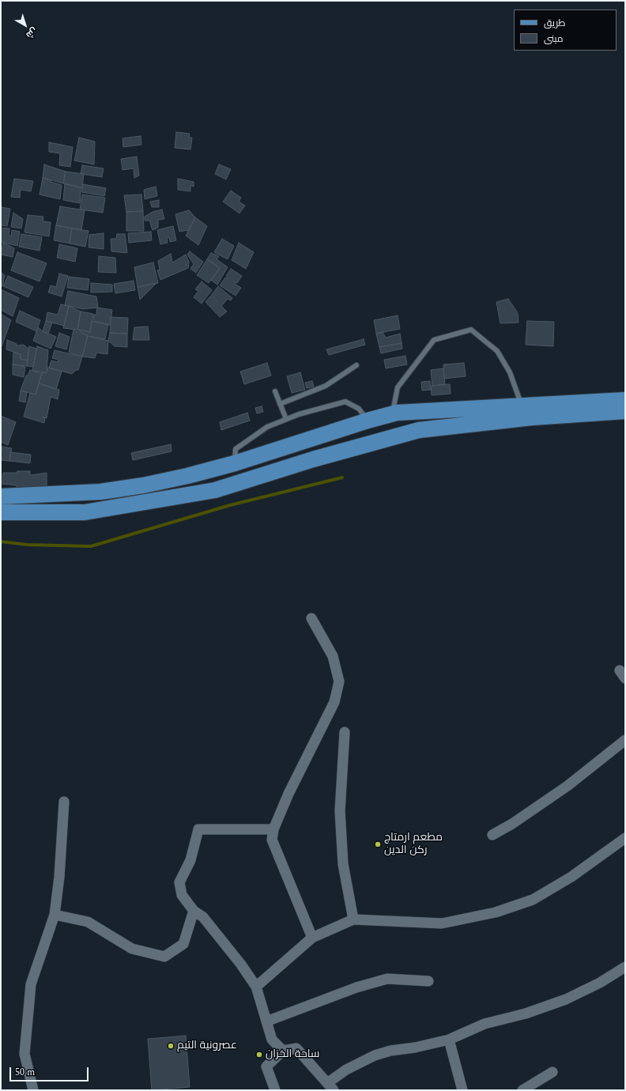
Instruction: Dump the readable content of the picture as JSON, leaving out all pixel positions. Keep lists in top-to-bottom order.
{
  "places": ["مطعم ارمتاج ركن الدين", "عصرونية التيم", "ساحة الخزان"],
  "legend": ["طريق", "مبنى"],
  "scale_bar": "50 m",
  "north": "bottom right"
}
